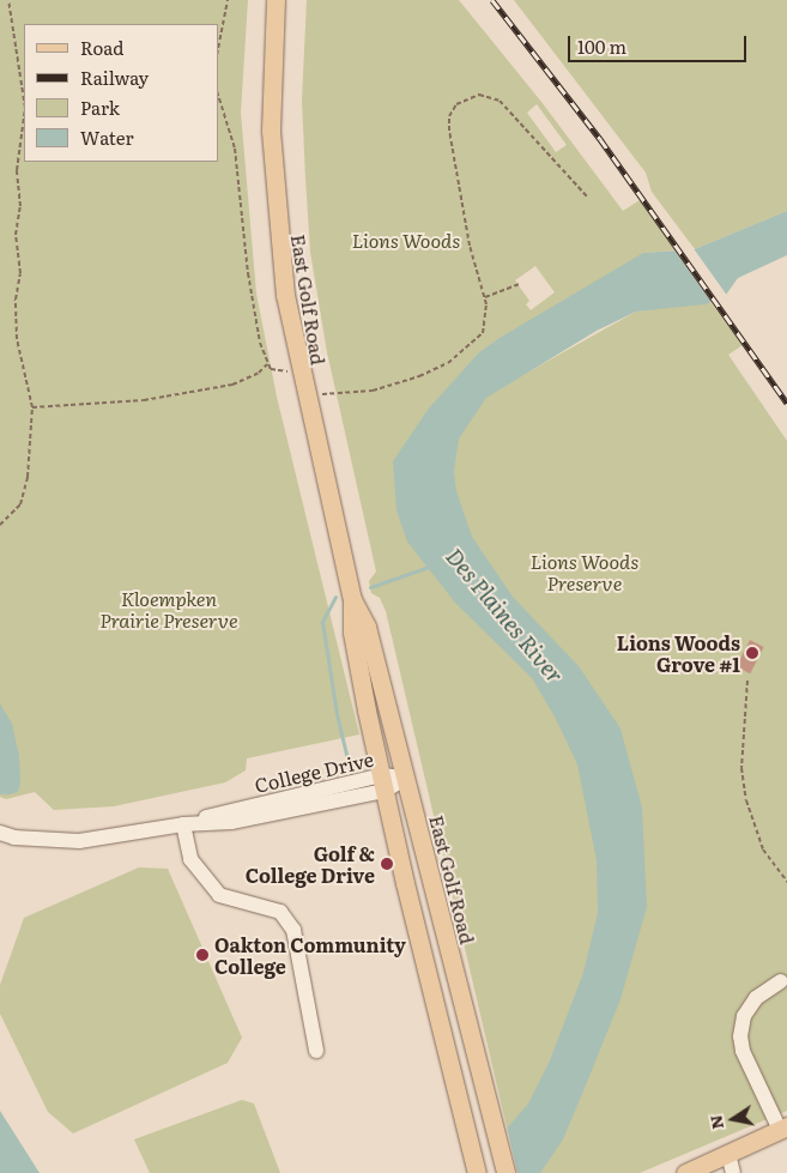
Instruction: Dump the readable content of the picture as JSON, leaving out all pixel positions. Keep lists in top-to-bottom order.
{
  "streets": {
    "main road": ["East Golf Road"],
    "street": ["College Drive"]
  },
  "crossings": [
    ["East Golf Road", "College Drive"]
  ],
  "water": ["Des Plaines River"],
  "parks": ["Lions Woods", "Lions Woods Preserve", "Kloempken Prairie Preserve"],
  "places": ["Lions Woods Grove #1", "Golf & College Drive", "Oakton Community College"],
  "legend": [
    "Road",
    "Railway",
    "Park",
    "Water"
  ],
  "scale_bar": "100 m",
  "north": "left"
}
